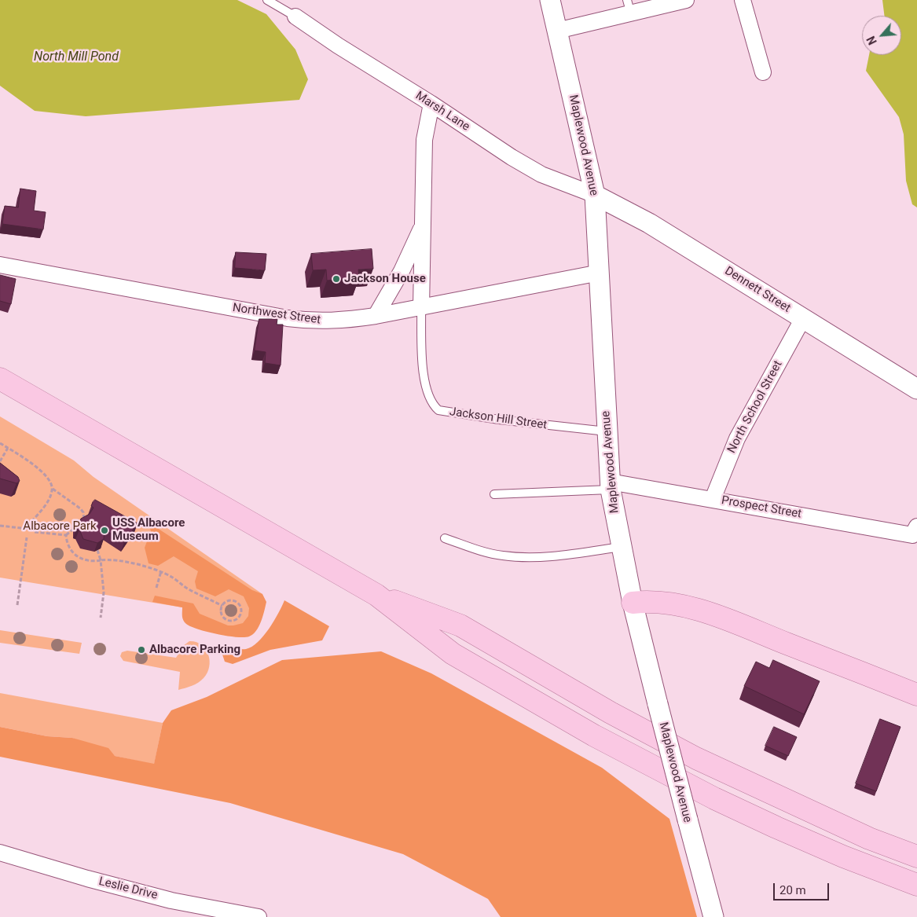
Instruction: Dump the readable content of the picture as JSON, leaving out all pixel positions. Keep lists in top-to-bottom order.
{
  "streets": {
    "street": [
      "Marsh Lane",
      "Maplewood Avenue",
      "Dennett Street",
      "Northwest Street",
      "North School Street",
      "Jackson Hill Street",
      "Prospect Street",
      "Leslie Drive"
    ]
  },
  "crossings": [
    ["Marsh Lane", "Maplewood Avenue"],
    ["Marsh Lane", "Dennett Street"],
    ["Marsh Lane", "Jackson Hill Street"],
    ["Maplewood Avenue", "Dennett Street"],
    ["Maplewood Avenue", "Northwest Street"],
    ["Maplewood Avenue", "Jackson Hill Street"],
    ["Maplewood Avenue", "Prospect Street"],
    ["Dennett Street", "North School Street"],
    ["Northwest Street", "Jackson Hill Street"],
    ["North School Street", "Prospect Street"]
  ],
  "water": ["North Mill Pond"],
  "parks": ["Albacore Park"],
  "places": ["Jackson House", "USS Albacore Museum", "Albacore Parking"],
  "scale_bar": "20 m",
  "north": "bottom left"
}
